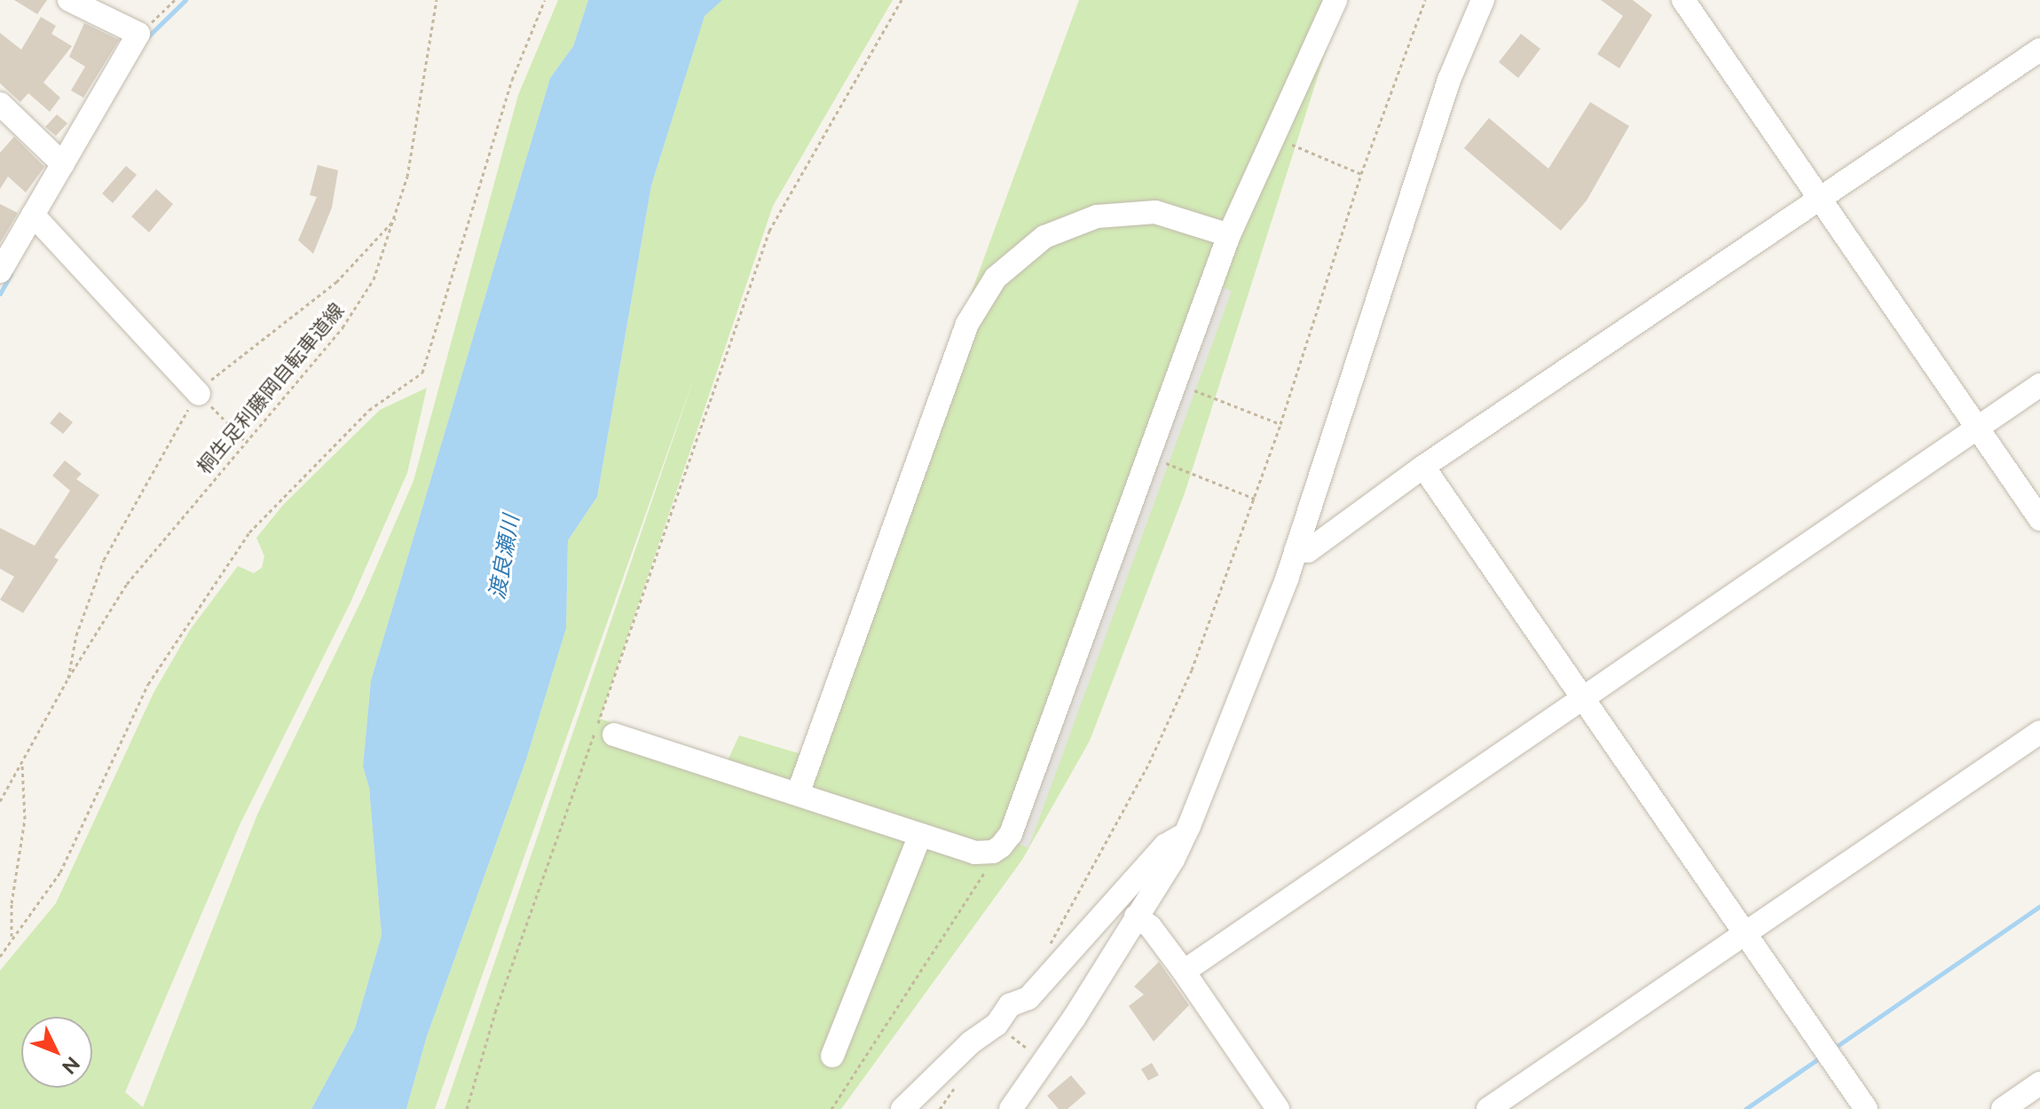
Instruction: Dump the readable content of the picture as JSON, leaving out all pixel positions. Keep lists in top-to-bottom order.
{
  "streets": {
    "path": ["桐生足利藤岡自転車道線"]
  },
  "water": ["渡良瀬川"],
  "north": "bottom right"
}
